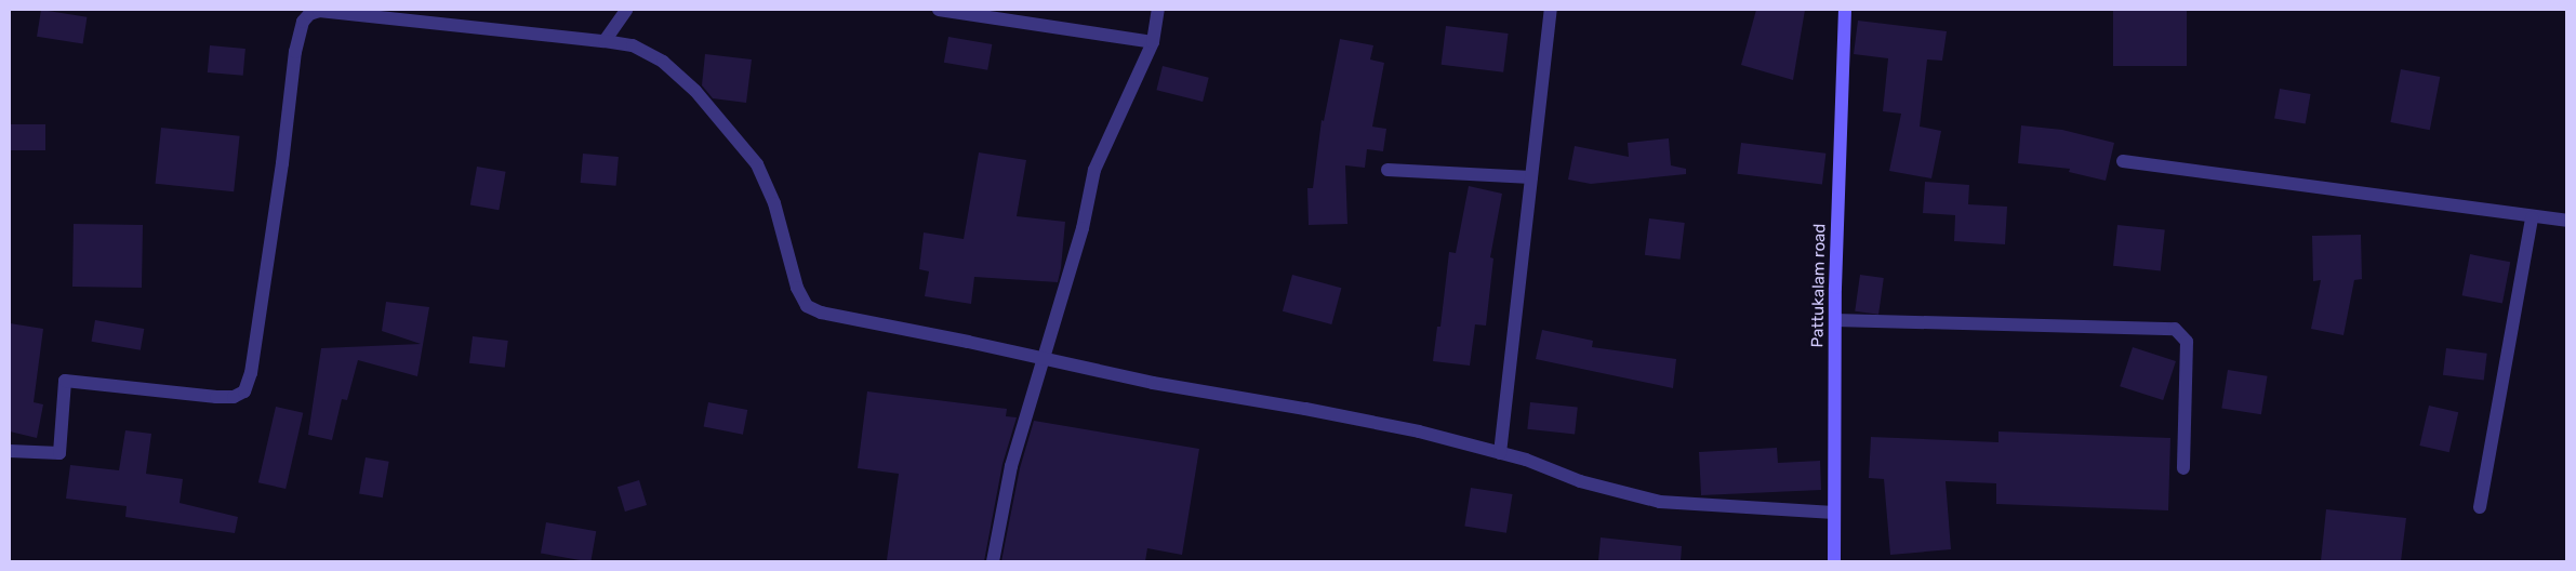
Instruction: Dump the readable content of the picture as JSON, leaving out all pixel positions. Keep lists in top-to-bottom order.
{
  "streets": {
    "main road": ["Pattukalam road"]
  }
}
